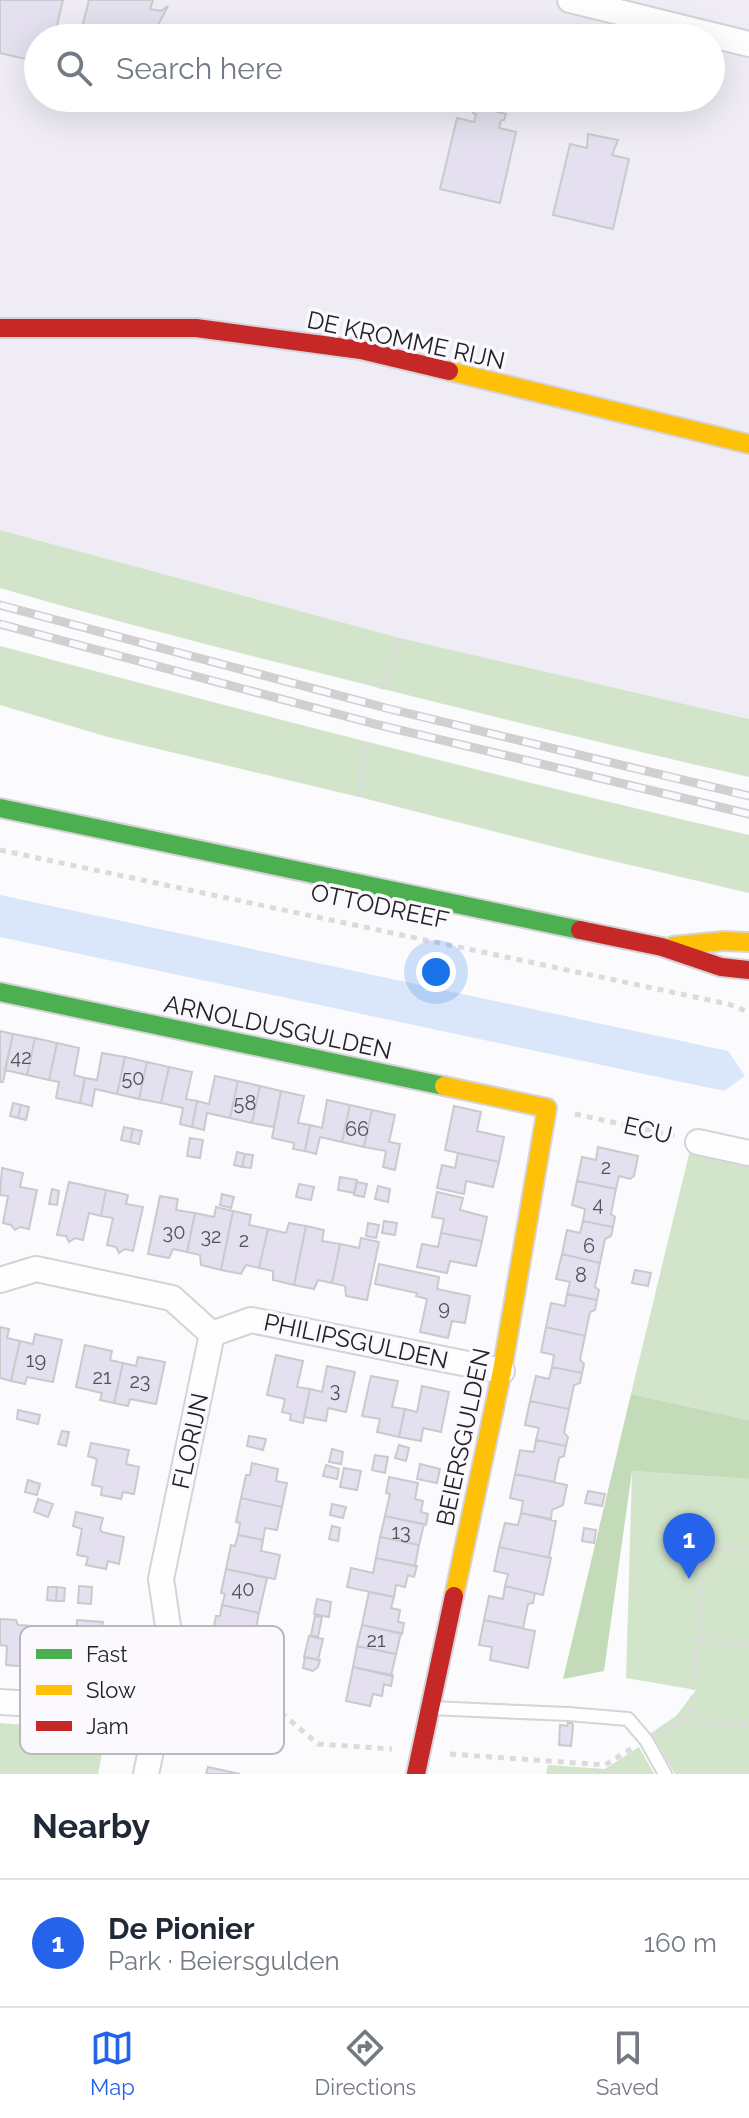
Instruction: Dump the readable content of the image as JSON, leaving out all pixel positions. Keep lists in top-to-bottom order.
{
  "streets": {
    "street": [
      "DE KROMME RIJN",
      "OTTODREEF",
      "ARNOLDUSGULDEN",
      "ECU",
      "PHILIPSGULDEN",
      "BEIERSGULDEN",
      "FLORIJN"
    ]
  },
  "crossings": [
    ["ARNOLDUSGULDEN", "ECU"],
    ["ARNOLDUSGULDEN", "BEIERSGULDEN"],
    ["ECU", "BEIERSGULDEN"],
    ["PHILIPSGULDEN", "BEIERSGULDEN"],
    ["PHILIPSGULDEN", "FLORIJN"]
  ],
  "house_numbers": [
    "42",
    "50",
    "58",
    "66",
    "2",
    "4",
    "30",
    "32",
    "2",
    "6",
    "8",
    "9",
    "19",
    "21",
    "23",
    "3",
    "13",
    "40",
    "21"
  ],
  "legend": ["Fast", "Slow", "Jam"],
  "page": {
    "search": "Search here",
    "pins": "1",
    "heading": "Nearby",
    "list": [
      {
        "mark": "1",
        "name": "De Pionier",
        "note": "Park · Beiersgulden",
        "value": "160 m"
      }
    ],
    "nav": ["Map", "Directions", "Saved"]
  }
}
